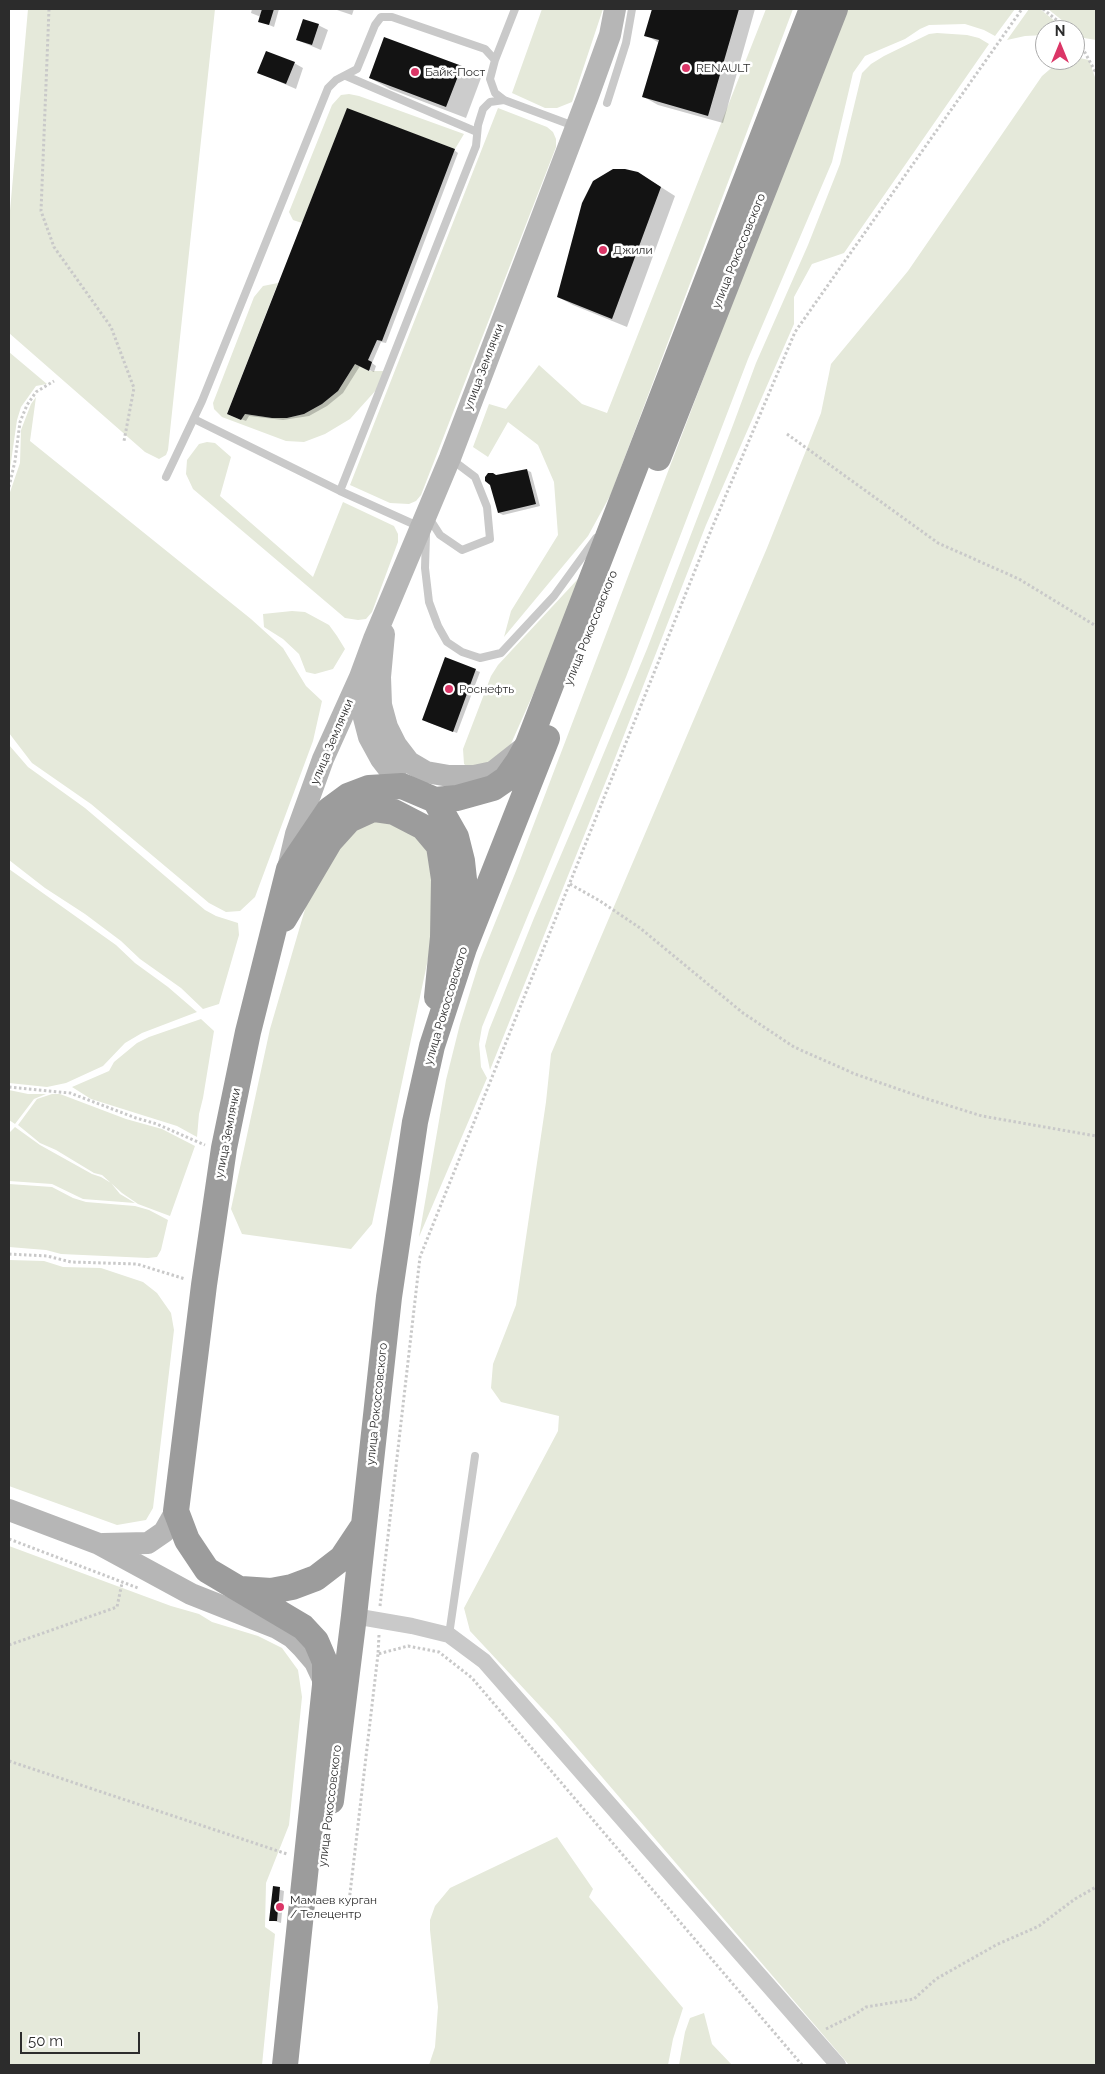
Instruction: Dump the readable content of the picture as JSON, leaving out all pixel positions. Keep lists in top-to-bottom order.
{
  "streets": {
    "highway": ["улица Рокоссовского", "улица Землячки"]
  },
  "crossings": [
    ["улица Рокоссовского", "улица Землячки"]
  ],
  "places": [
    "RENAULT",
    "Байк-Пост",
    "Джили",
    "Роснефть",
    "Мамаев курган / Телецентр"
  ],
  "scale_bar": "50 m",
  "north": "top"
}
